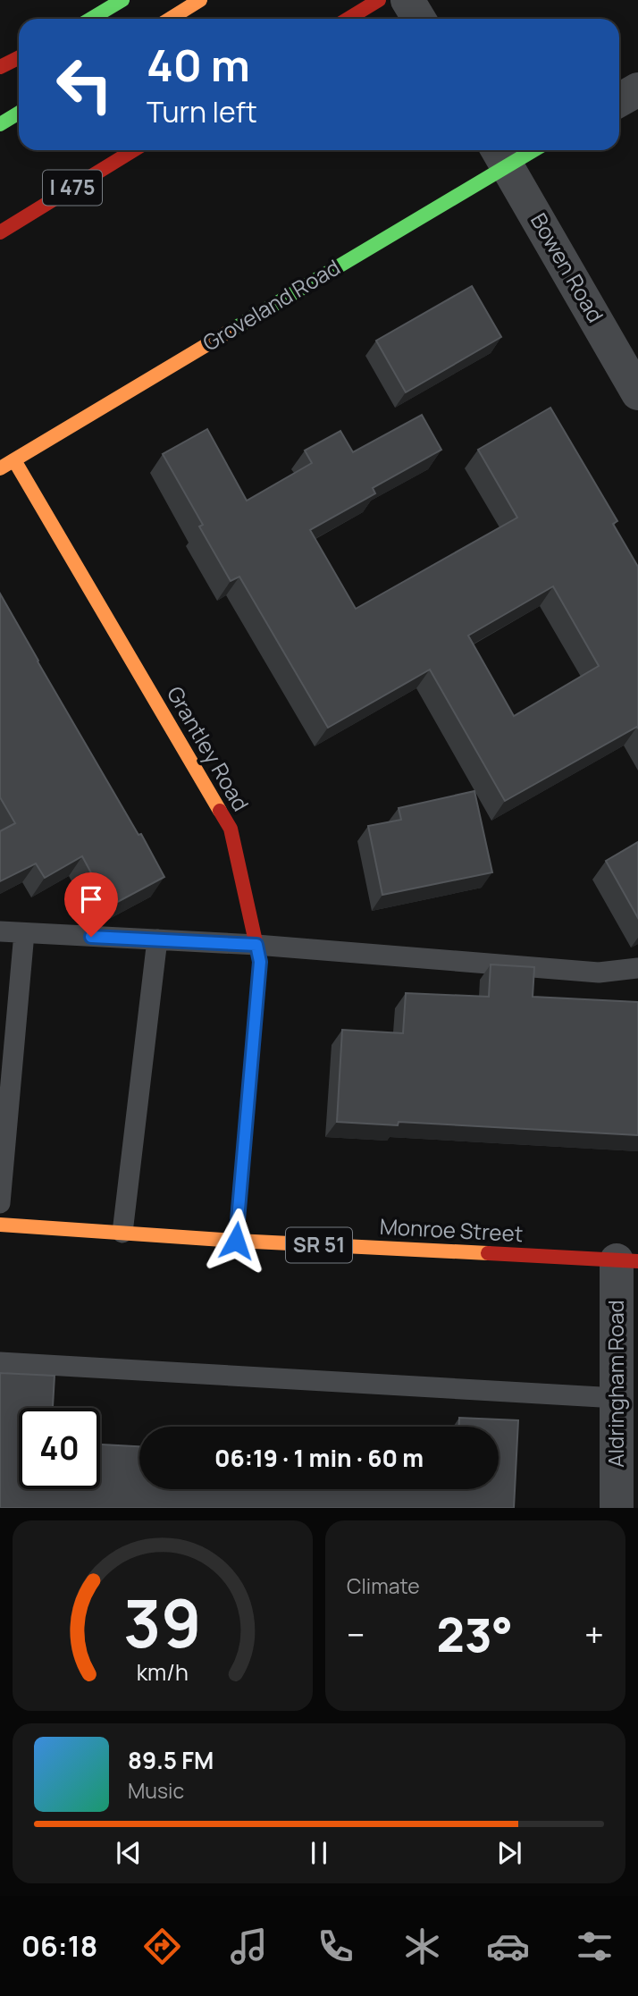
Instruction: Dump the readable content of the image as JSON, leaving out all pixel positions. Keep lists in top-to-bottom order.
{
  "streets": {
    "main road": [
      "I 475",
      "Groveland Road",
      "Grantley Road",
      "Monroe Street",
      "SR 51"
    ],
    "street": ["Bowen Road", "Aldringham Road"]
  },
  "crossings": [
    ["Bowen Road", "Groveland Road"],
    ["Groveland Road", "Grantley Road"],
    ["Grantley Road", "Monroe Street"],
    ["Monroe Street", "Aldringham Road"]
  ],
  "page": {
    "turn": ["40 m", "Turn left"],
    "limit": "40",
    "trip": "06:19 · 1 min · 60 m",
    "tile": "Climate",
    "heat": ["−", "23°", "+"],
    "song": ["89.5 FM", "Music"],
    "tabs": "06:18",
    "gauge": ["39", "km/h"]
  }
}
